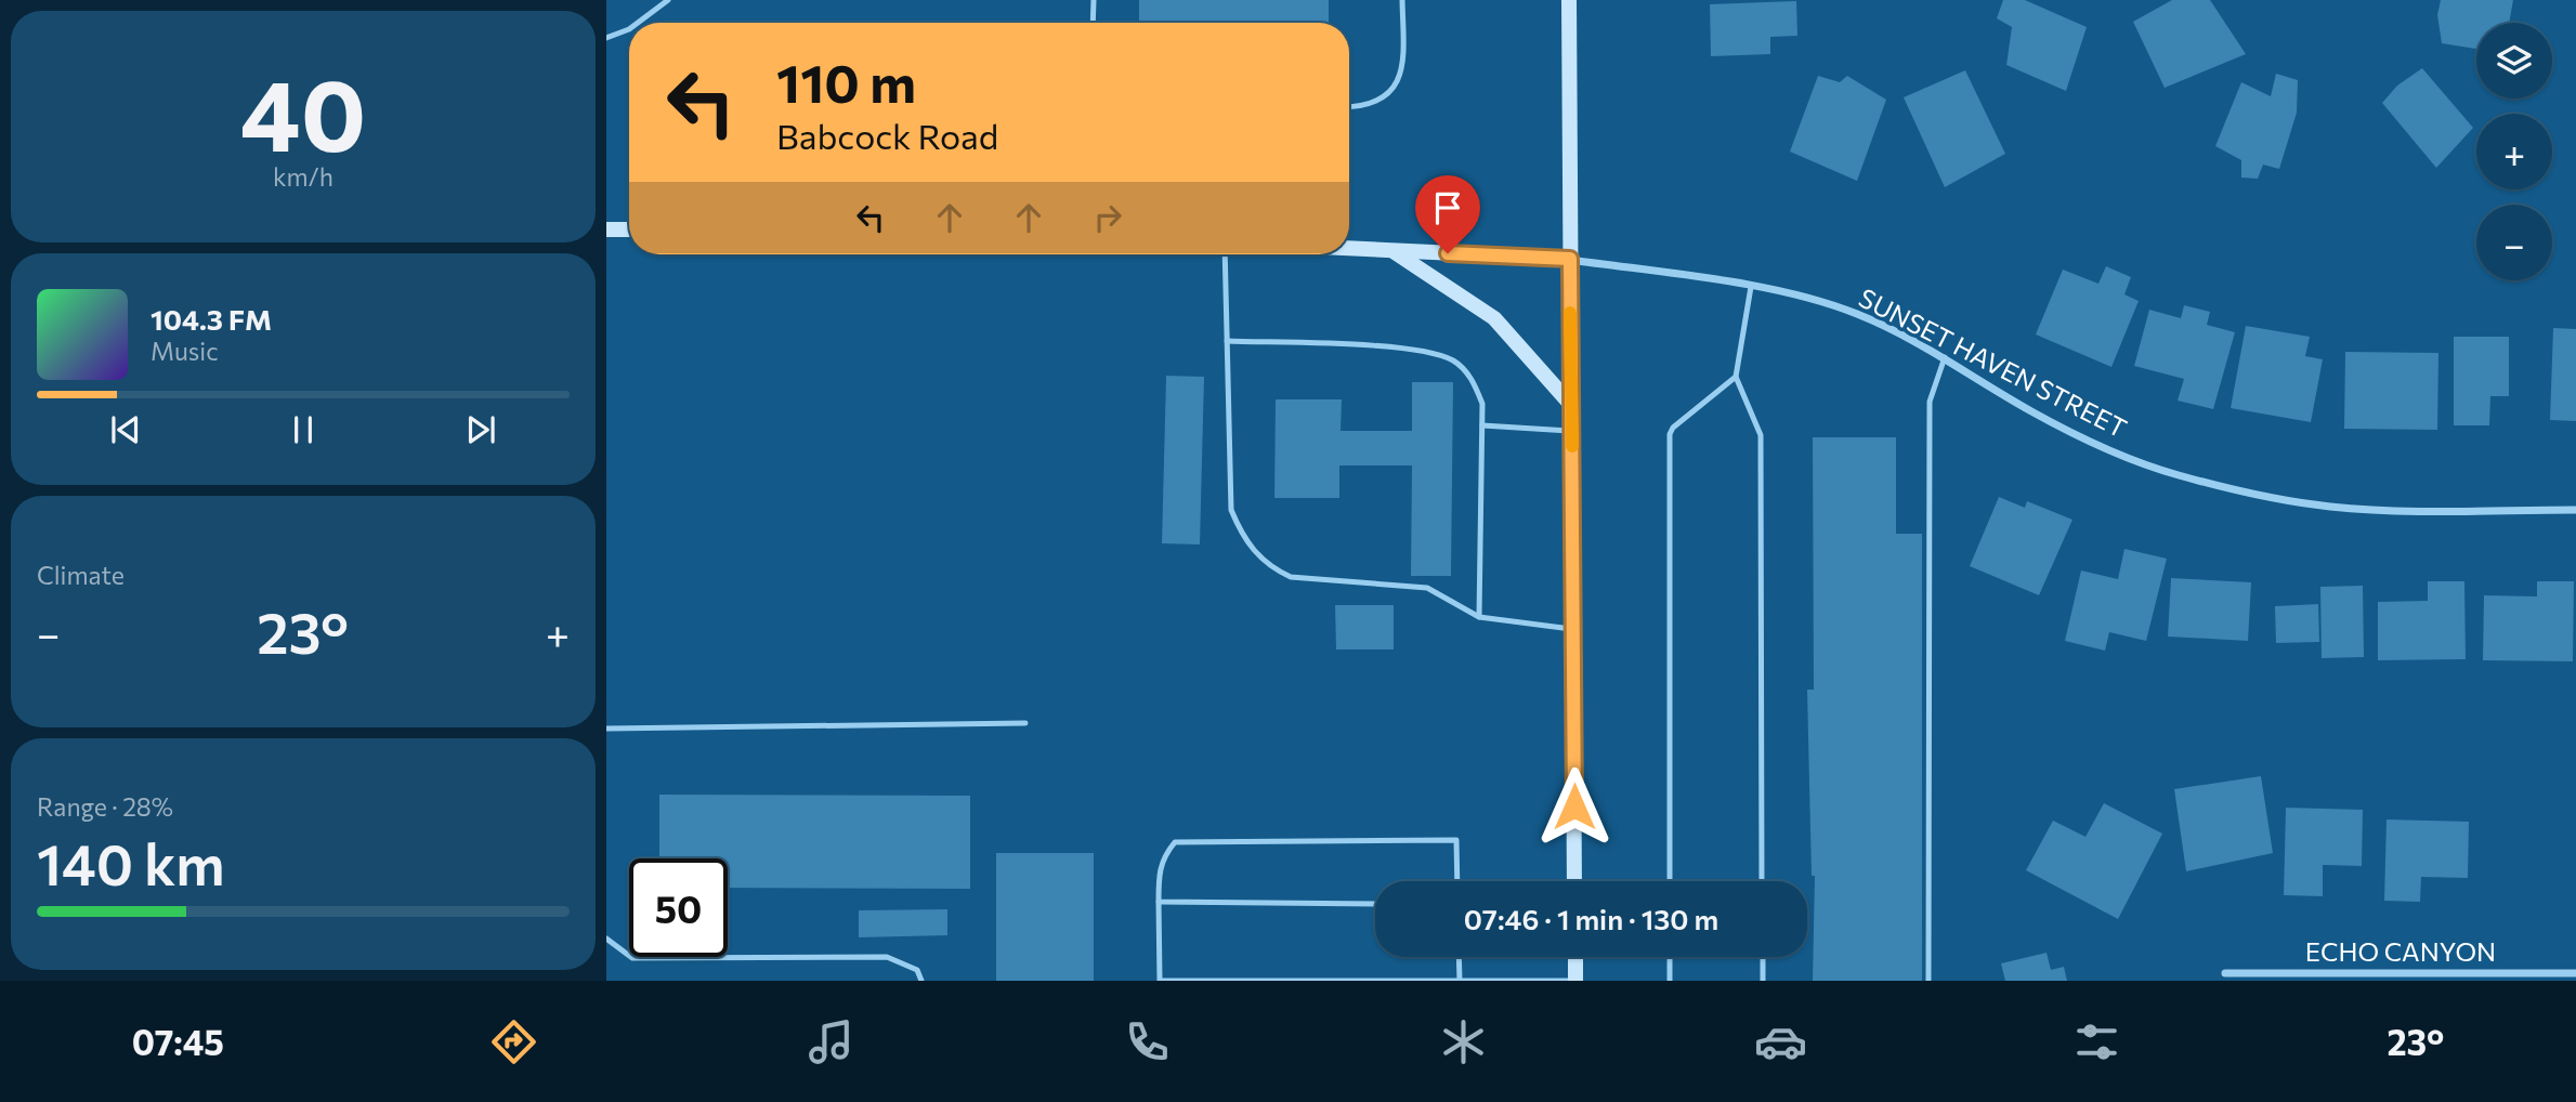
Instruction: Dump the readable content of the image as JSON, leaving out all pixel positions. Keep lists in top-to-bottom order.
{
  "streets": {
    "street": ["SUNSET HAVEN STREET", "ECHO CANYON"]
  },
  "page": {
    "tile": [
      ["40", "km/h"],
      "Climate",
      ["Range · 28%", "140 km"]
    ],
    "map_buttons": ["+", "−"],
    "turn": ["110 m", "Babcock Road"],
    "song": ["104.3 FM", "Music"],
    "heat": ["−", "23°", "+"],
    "limit": "50",
    "trip": "07:46 · 1 min · 130 m",
    "tabs": ["07:45", "23°"]
  }
}
